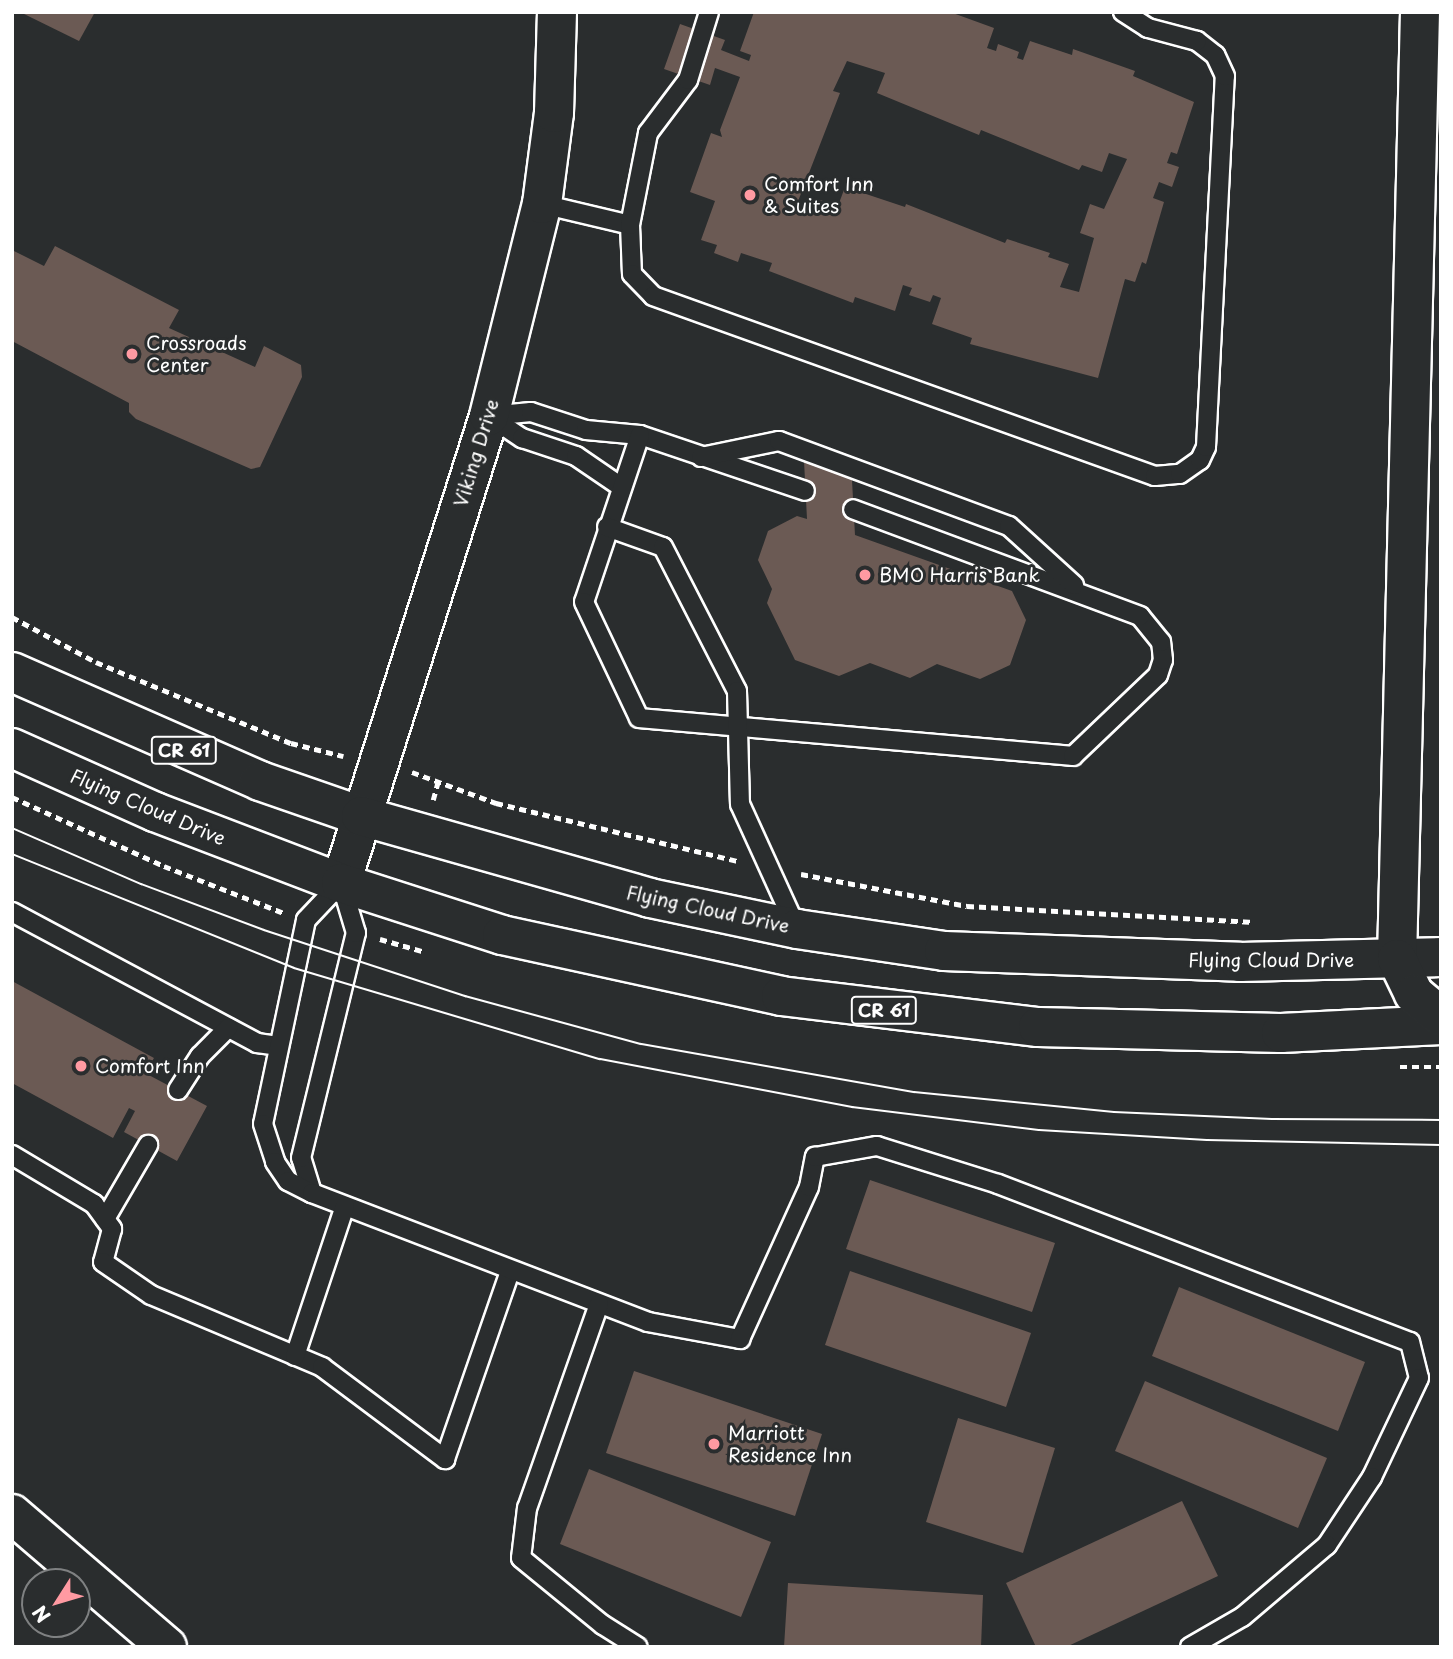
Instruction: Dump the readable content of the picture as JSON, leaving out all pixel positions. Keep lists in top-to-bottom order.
{
  "streets": {
    "main road": ["Viking Drive", "CR 61", "Flying Cloud Drive"]
  },
  "crossings": [
    ["Viking Drive", "Flying Cloud Drive"]
  ],
  "places": [
    "Comfort Inn & Suites",
    "Crossroads Center",
    "BMO Harris Bank",
    "Comfort Inn",
    "Marriott Residence Inn"
  ],
  "north": "bottom left"
}
